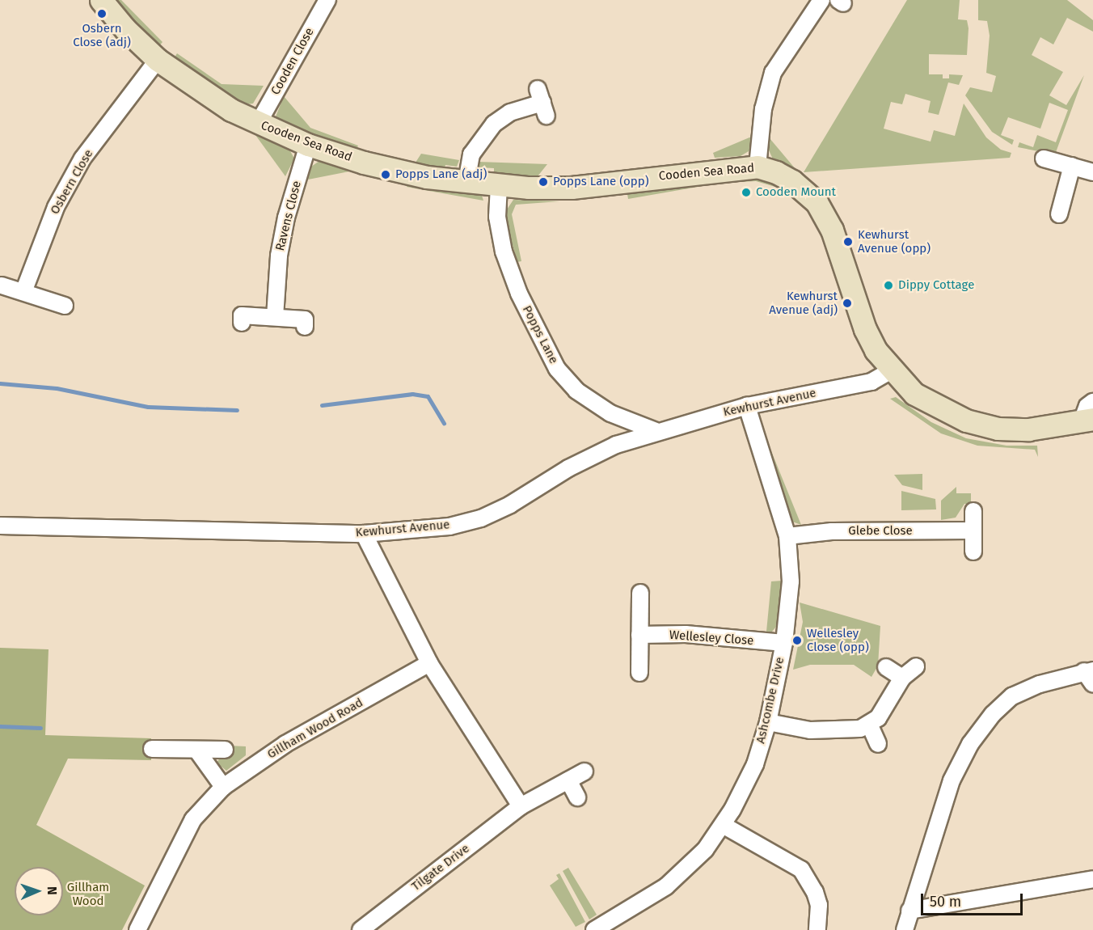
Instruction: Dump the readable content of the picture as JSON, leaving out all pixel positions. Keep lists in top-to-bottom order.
{
  "streets": {
    "main road": ["Cooden Sea Road"],
    "street": [
      "Cooden Close",
      "Osbern Close",
      "Ravens Close",
      "Popps Lane",
      "Kewhurst Avenue",
      "Glebe Close",
      "Wellesley Close",
      "Ashcombe Drive",
      "Gillham Wood Road",
      "Tilgate Drive"
    ]
  },
  "crossings": [
    ["Cooden Close", "Cooden Sea Road"],
    ["Cooden Sea Road", "Osbern Close"],
    ["Cooden Sea Road", "Ravens Close"],
    ["Cooden Sea Road", "Popps Lane"],
    ["Cooden Sea Road", "Kewhurst Avenue"],
    ["Popps Lane", "Kewhurst Avenue"],
    ["Kewhurst Avenue", "Ashcombe Drive"],
    ["Glebe Close", "Ashcombe Drive"],
    ["Wellesley Close", "Ashcombe Drive"]
  ],
  "parks": ["Gillham Wood"],
  "places": [
    "Osbern Close (adj)",
    "Popps Lane (adj)",
    "Popps Lane (opp)",
    "Cooden Mount",
    "Kewhurst Avenue (opp)",
    "Dippy Cottage",
    "Kewhurst Avenue (adj)",
    "Wellesley Close (opp)"
  ],
  "scale_bar": "50 m",
  "north": "right"
}
